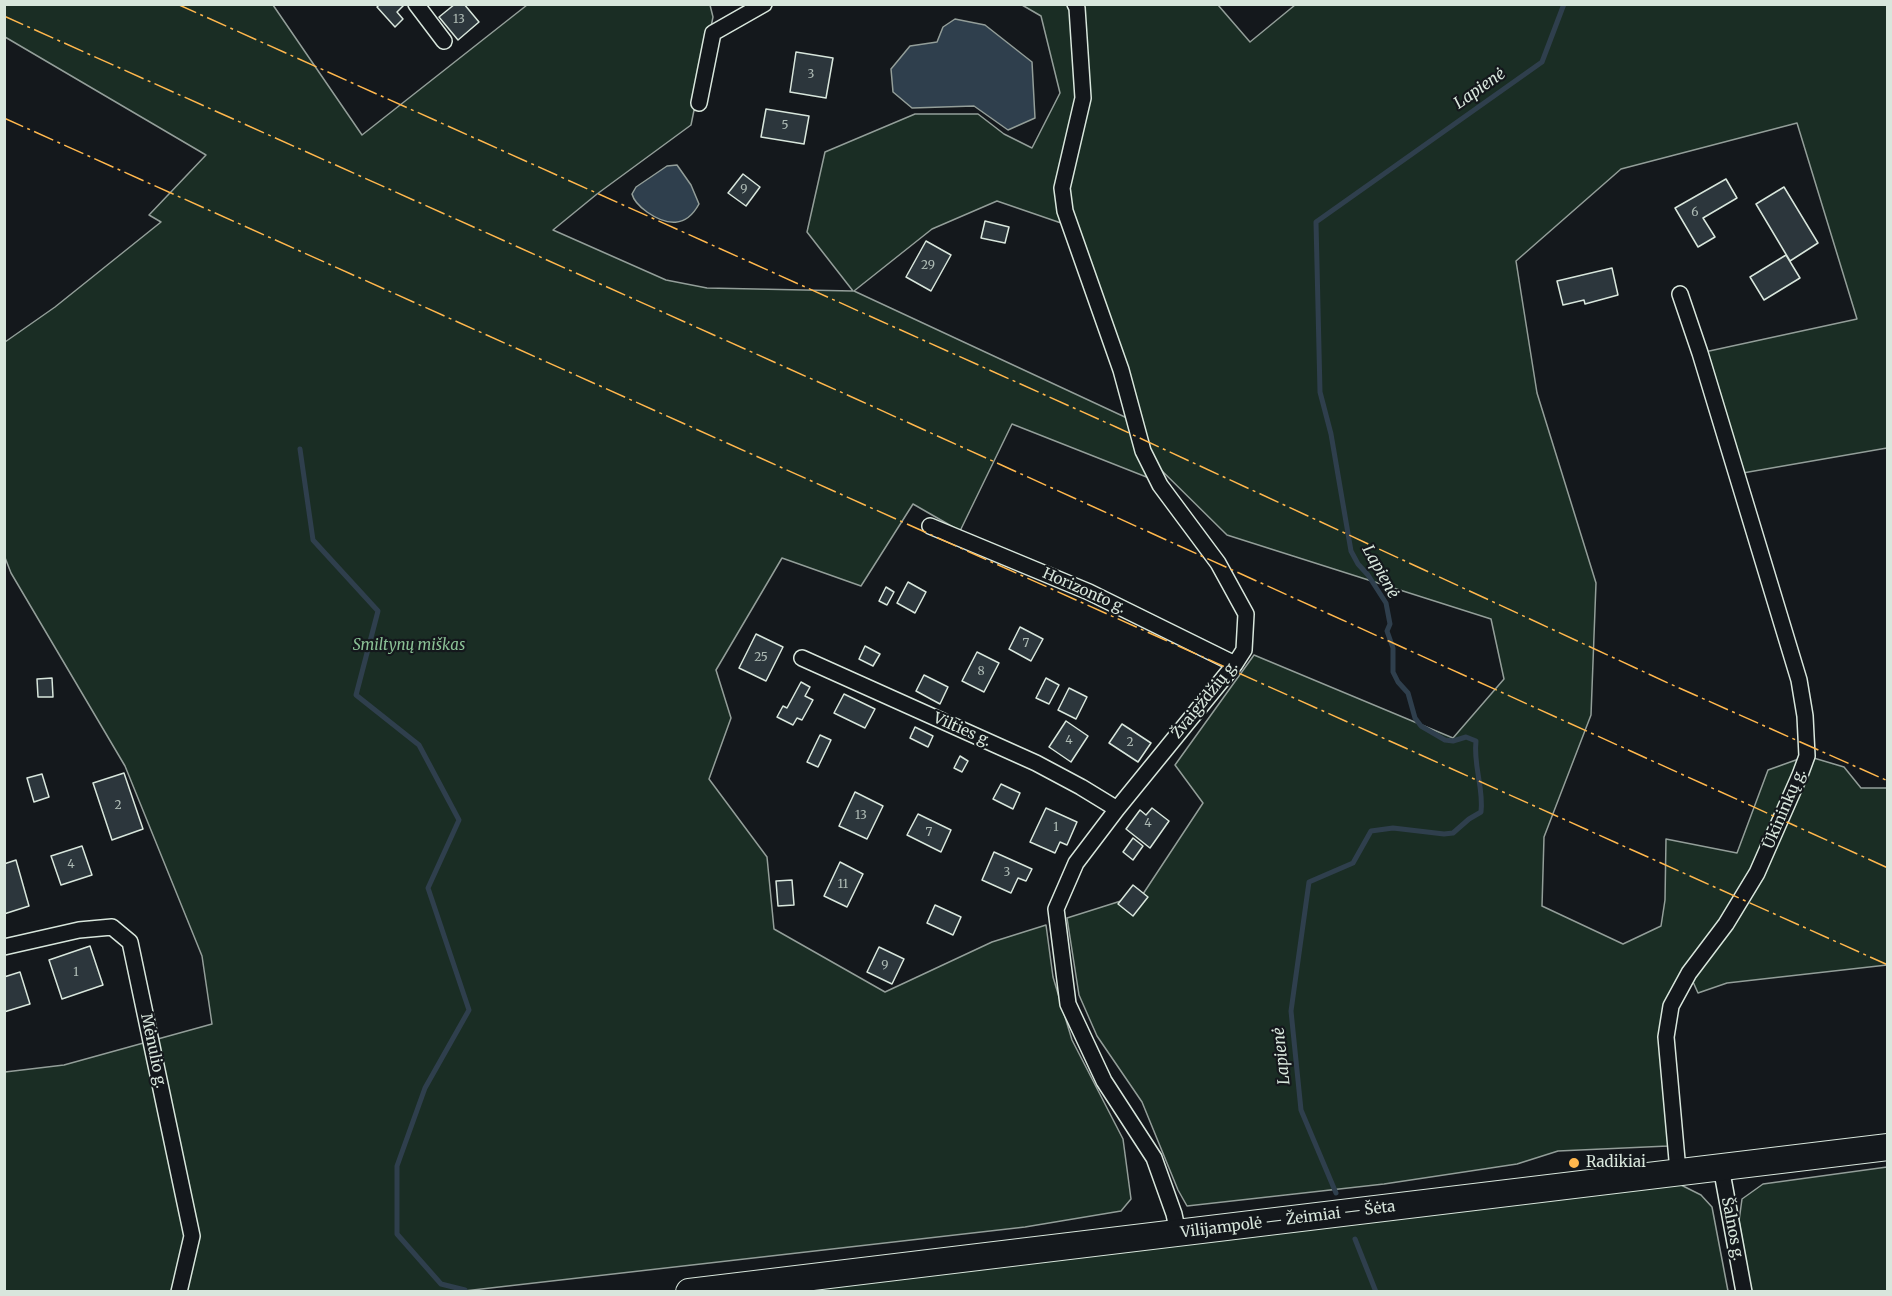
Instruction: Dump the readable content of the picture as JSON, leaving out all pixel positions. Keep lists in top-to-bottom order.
{
  "streets": {
    "main road": ["Vilijampolė — Žeimiai — Šėta"],
    "street": [
      "Horizonto g.",
      "Žvaigždžių g.",
      "Vilties g.",
      "Ūkininkų g.",
      "Mėnulio g.",
      "Šalnos g."
    ]
  },
  "crossings": [
    ["Horizonto g.", "Žvaigždžių g."],
    ["Žvaigždžių g.", "Vilties g."],
    ["Žvaigždžių g.", "Vilijampolė — Žeimiai — Šėta"],
    ["Ūkininkų g.", "Vilijampolė — Žeimiai — Šėta"],
    ["Vilijampolė — Žeimiai — Šėta", "Šalnos g."]
  ],
  "water": ["Lapienė"],
  "parks": ["Smiltynų miškas"],
  "places": ["Radikiai"],
  "house_numbers": [
    "13",
    "3",
    "5",
    "9",
    "6",
    "29",
    "7",
    "25",
    "8",
    "4",
    "2",
    "2",
    "13",
    "4",
    "1",
    "7",
    "4",
    "3",
    "11",
    "9",
    "1"
  ]
}
